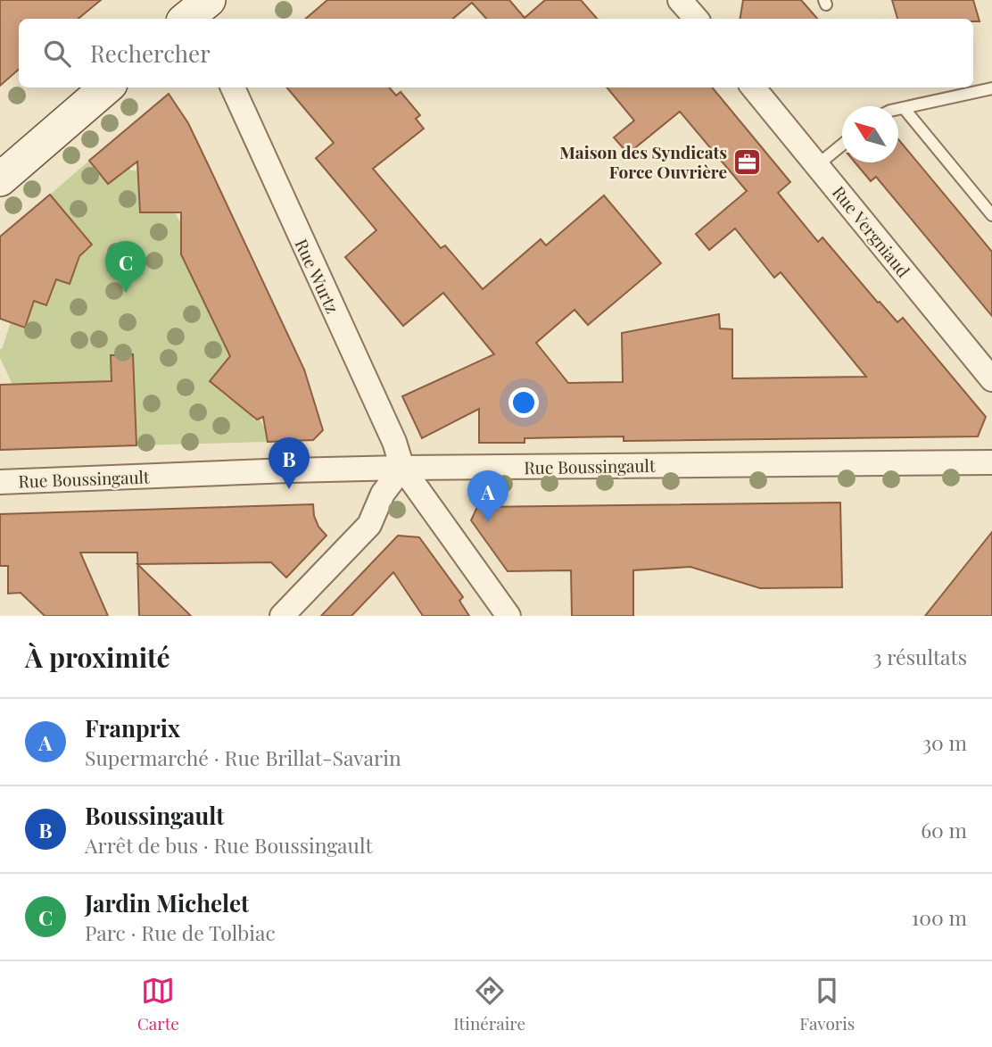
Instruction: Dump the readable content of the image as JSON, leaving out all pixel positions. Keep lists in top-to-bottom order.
{
  "streets": {
    "street": ["Rue Vergniaud", "Rue Wurtz", "Rue Boussingault"]
  },
  "crossings": [
    ["Rue Wurtz", "Rue Boussingault"]
  ],
  "places": {
    "office": ["Maison des Syndicats Force Ouvrière"]
  },
  "north": "top left",
  "page": {
    "search": "Rechercher",
    "pins": ["C", "B", "A"],
    "heading": ["À proximité", "3 résultats"],
    "list": [
      {
        "mark": "A",
        "name": "Franprix",
        "note": "Supermarché · Rue Brillat-Savarin",
        "value": "30 m"
      },
      {
        "mark": "B",
        "name": "Boussingault",
        "note": "Arrêt de bus · Rue Boussingault",
        "value": "60 m"
      },
      {
        "mark": "C",
        "name": "Jardin Michelet",
        "note": "Parc · Rue de Tolbiac",
        "value": "100 m"
      }
    ],
    "nav": ["Carte", "Itinéraire", "Favoris"]
  }
}
